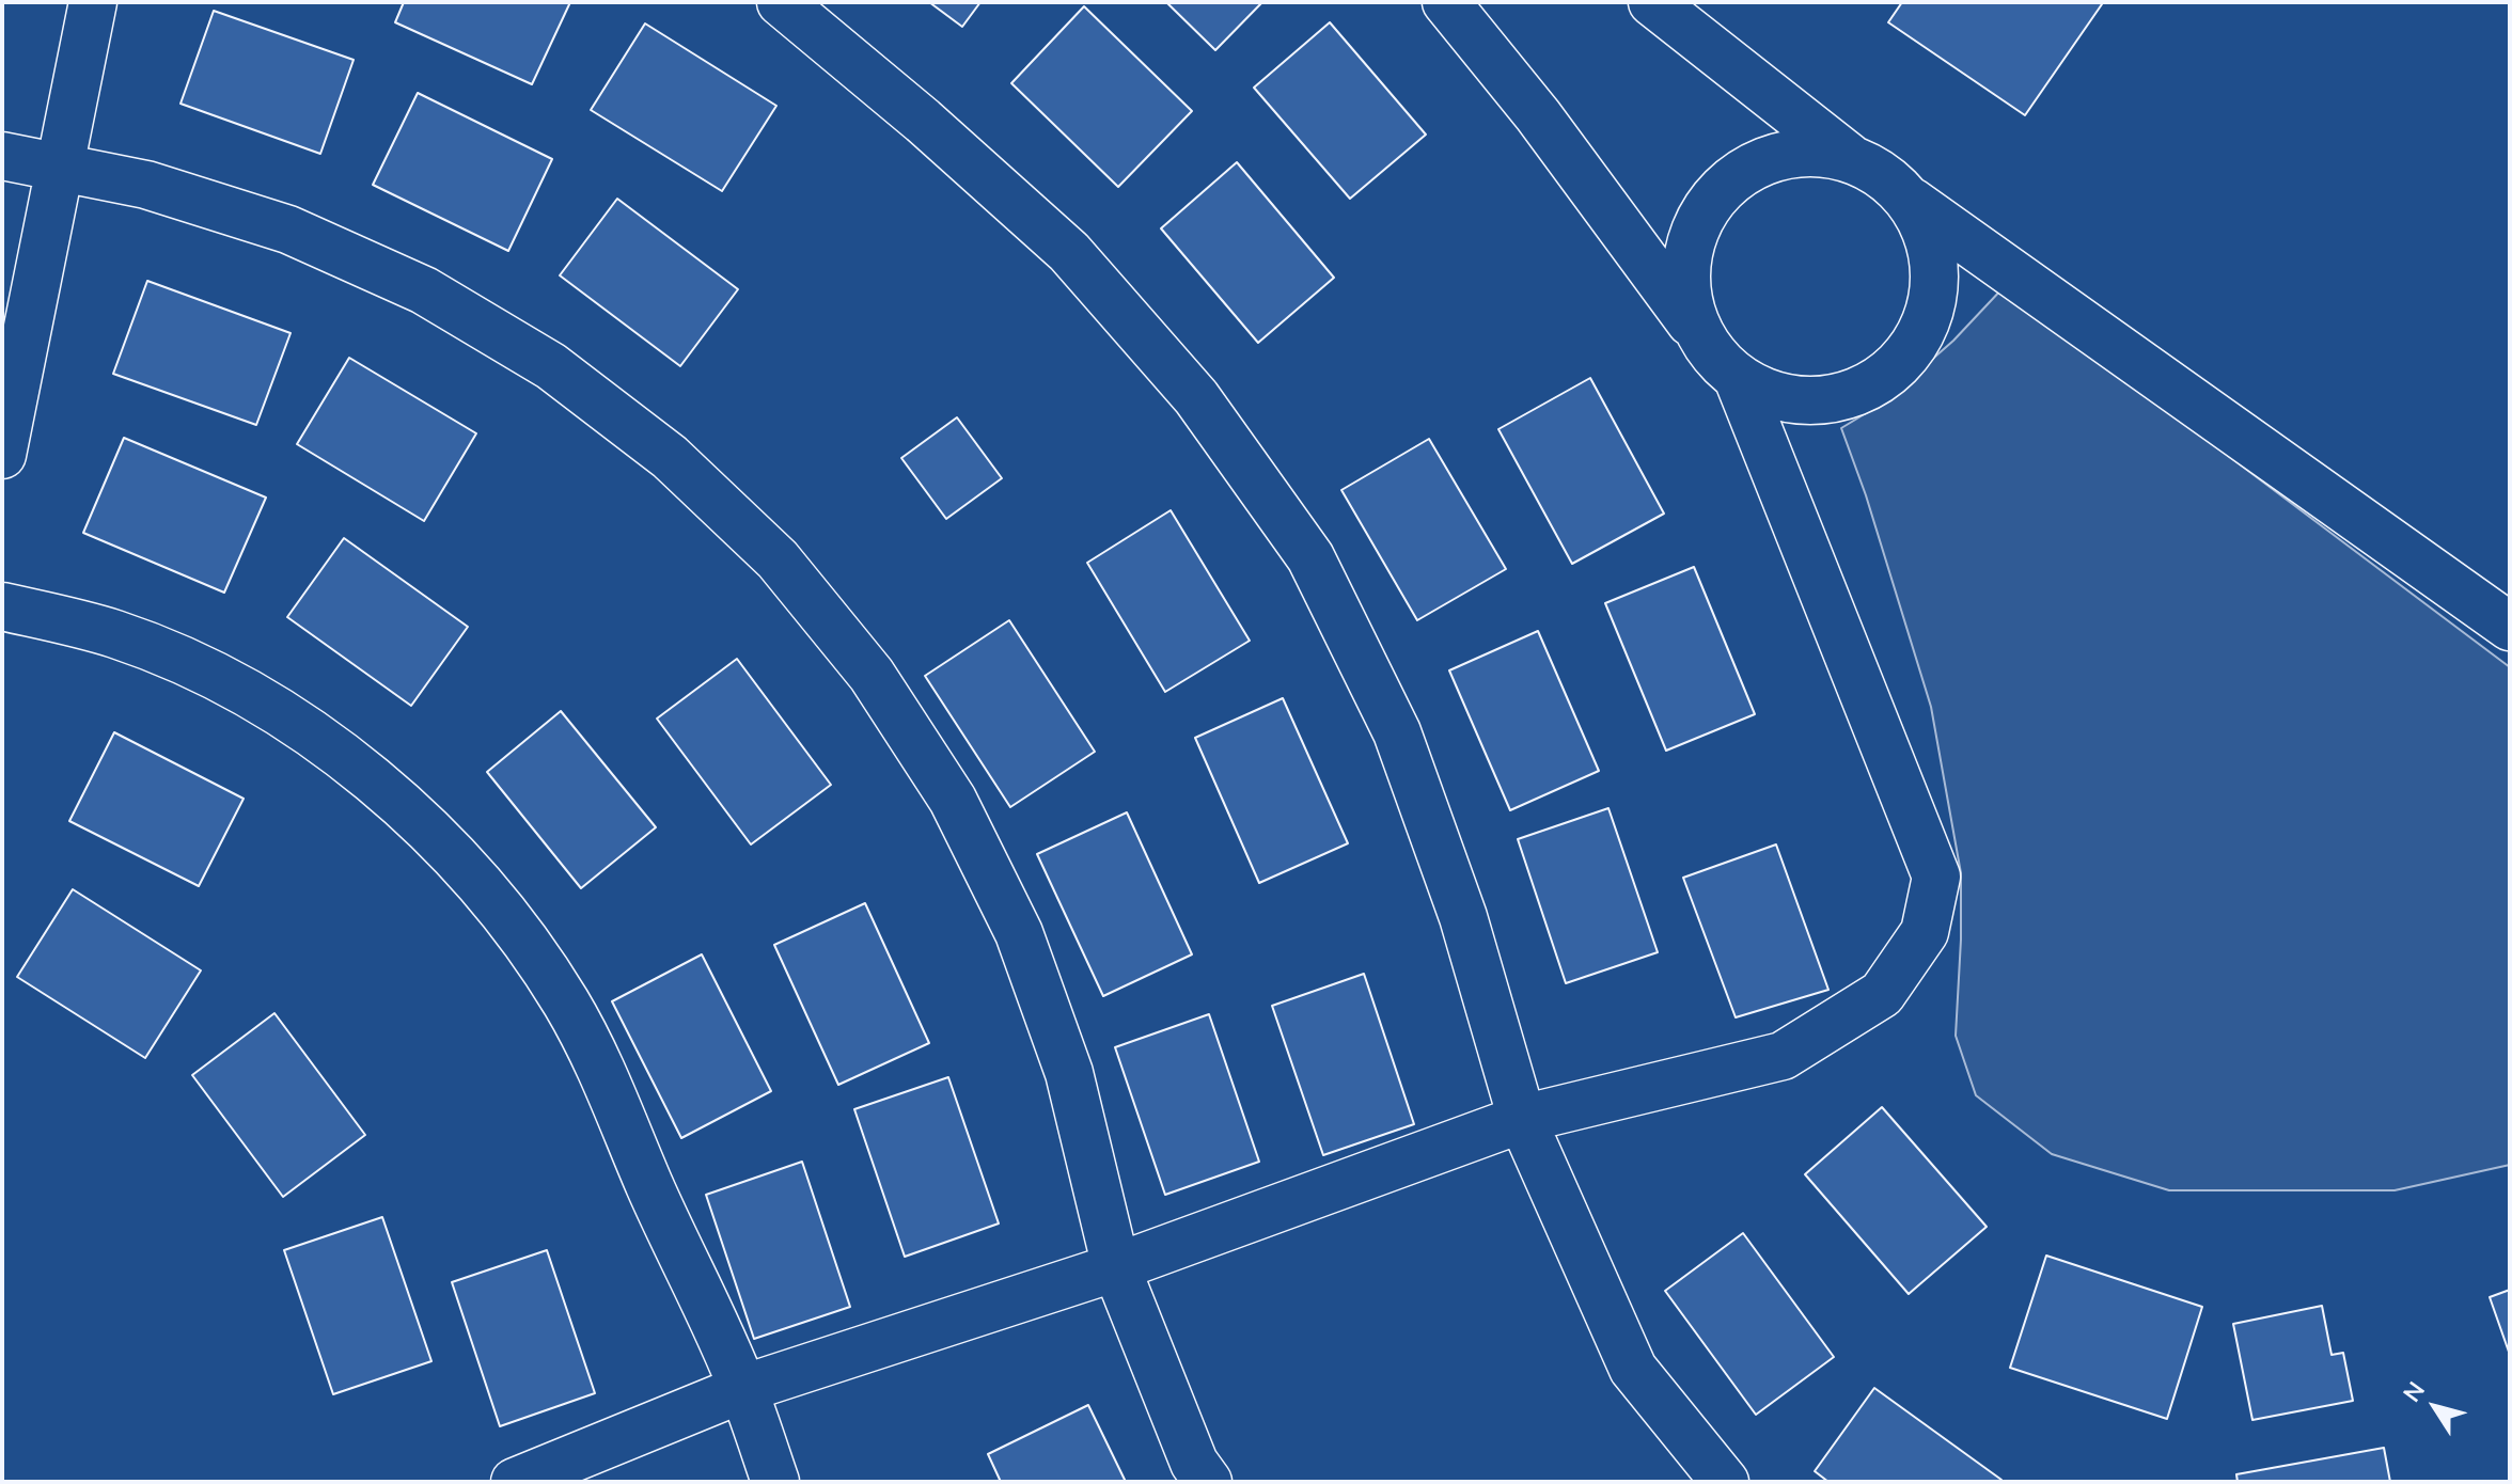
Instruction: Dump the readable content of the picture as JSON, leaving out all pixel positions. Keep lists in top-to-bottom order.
{
  "north": "top left"
}
